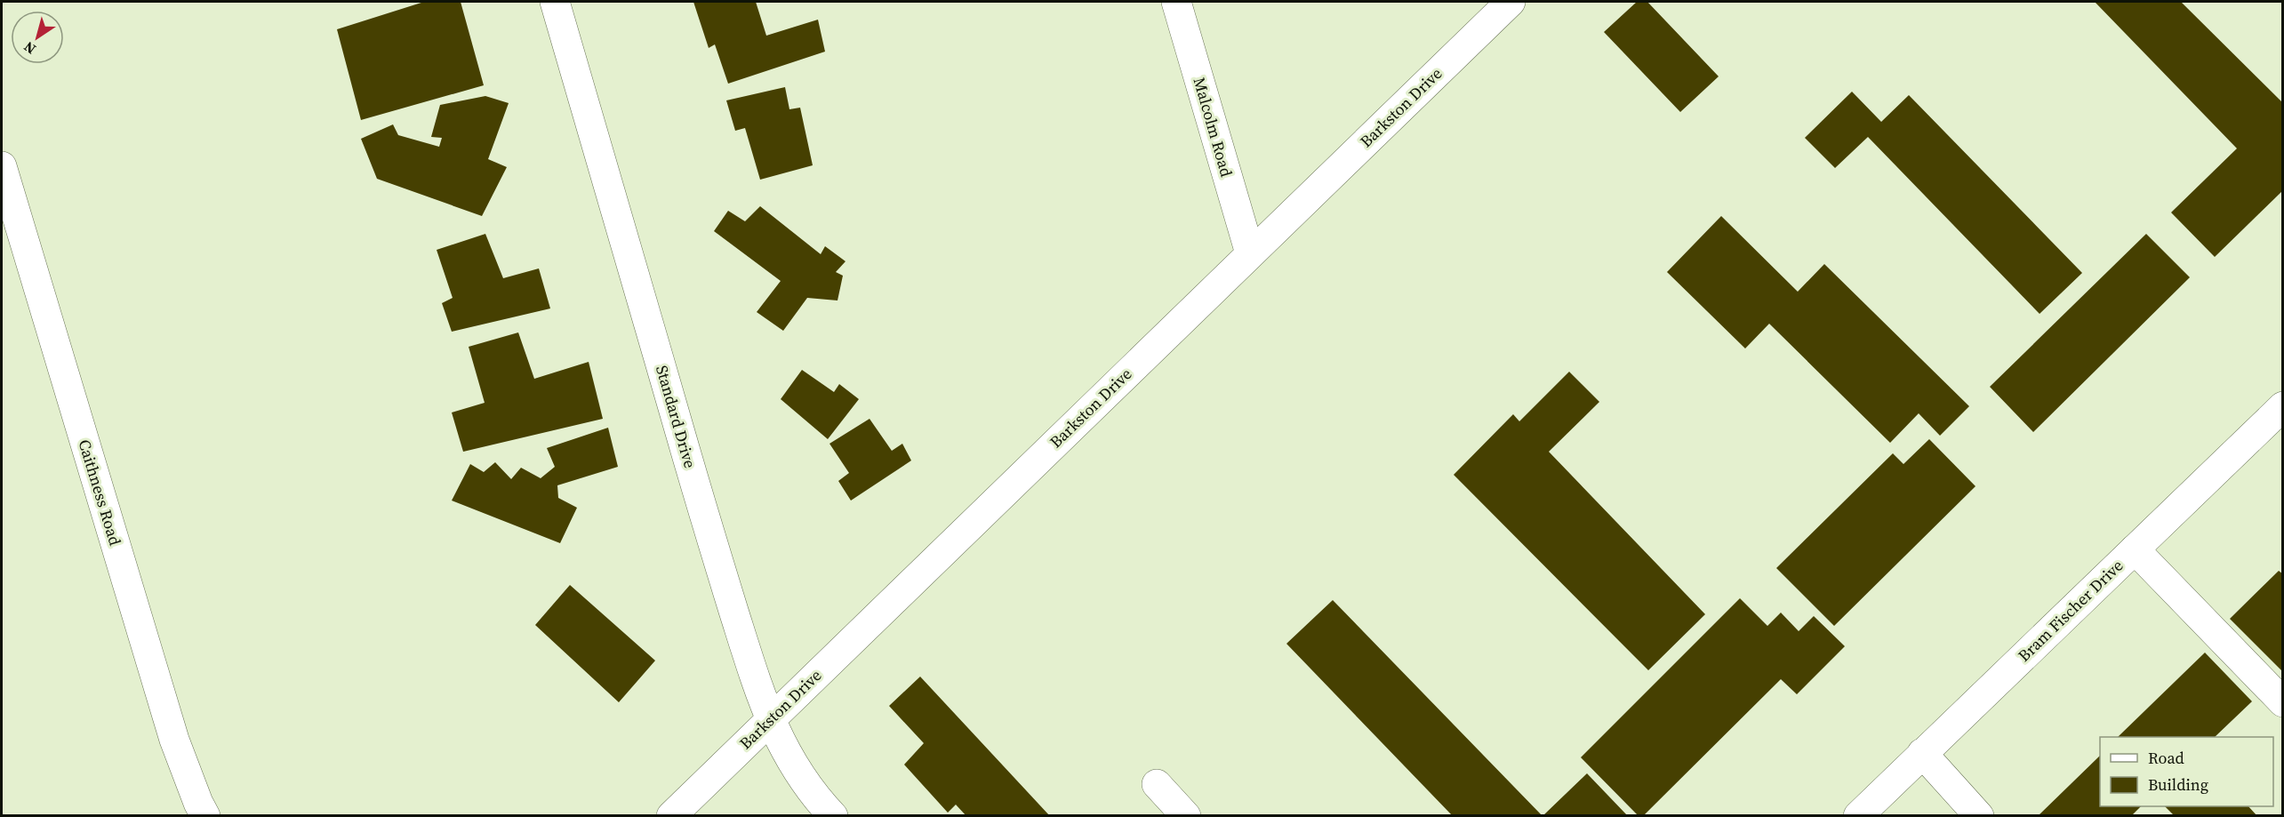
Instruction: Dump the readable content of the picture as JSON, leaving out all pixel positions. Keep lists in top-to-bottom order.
{
  "streets": {
    "street": [
      "Barkston Drive",
      "Malcolm Road",
      "Standard Drive",
      "Caithness Road",
      "Bram Fischer Drive"
    ]
  },
  "crossings": [
    ["Barkston Drive", "Malcolm Road"],
    ["Barkston Drive", "Standard Drive"]
  ],
  "legend": ["Road", "Building"],
  "north": "bottom left"
}
